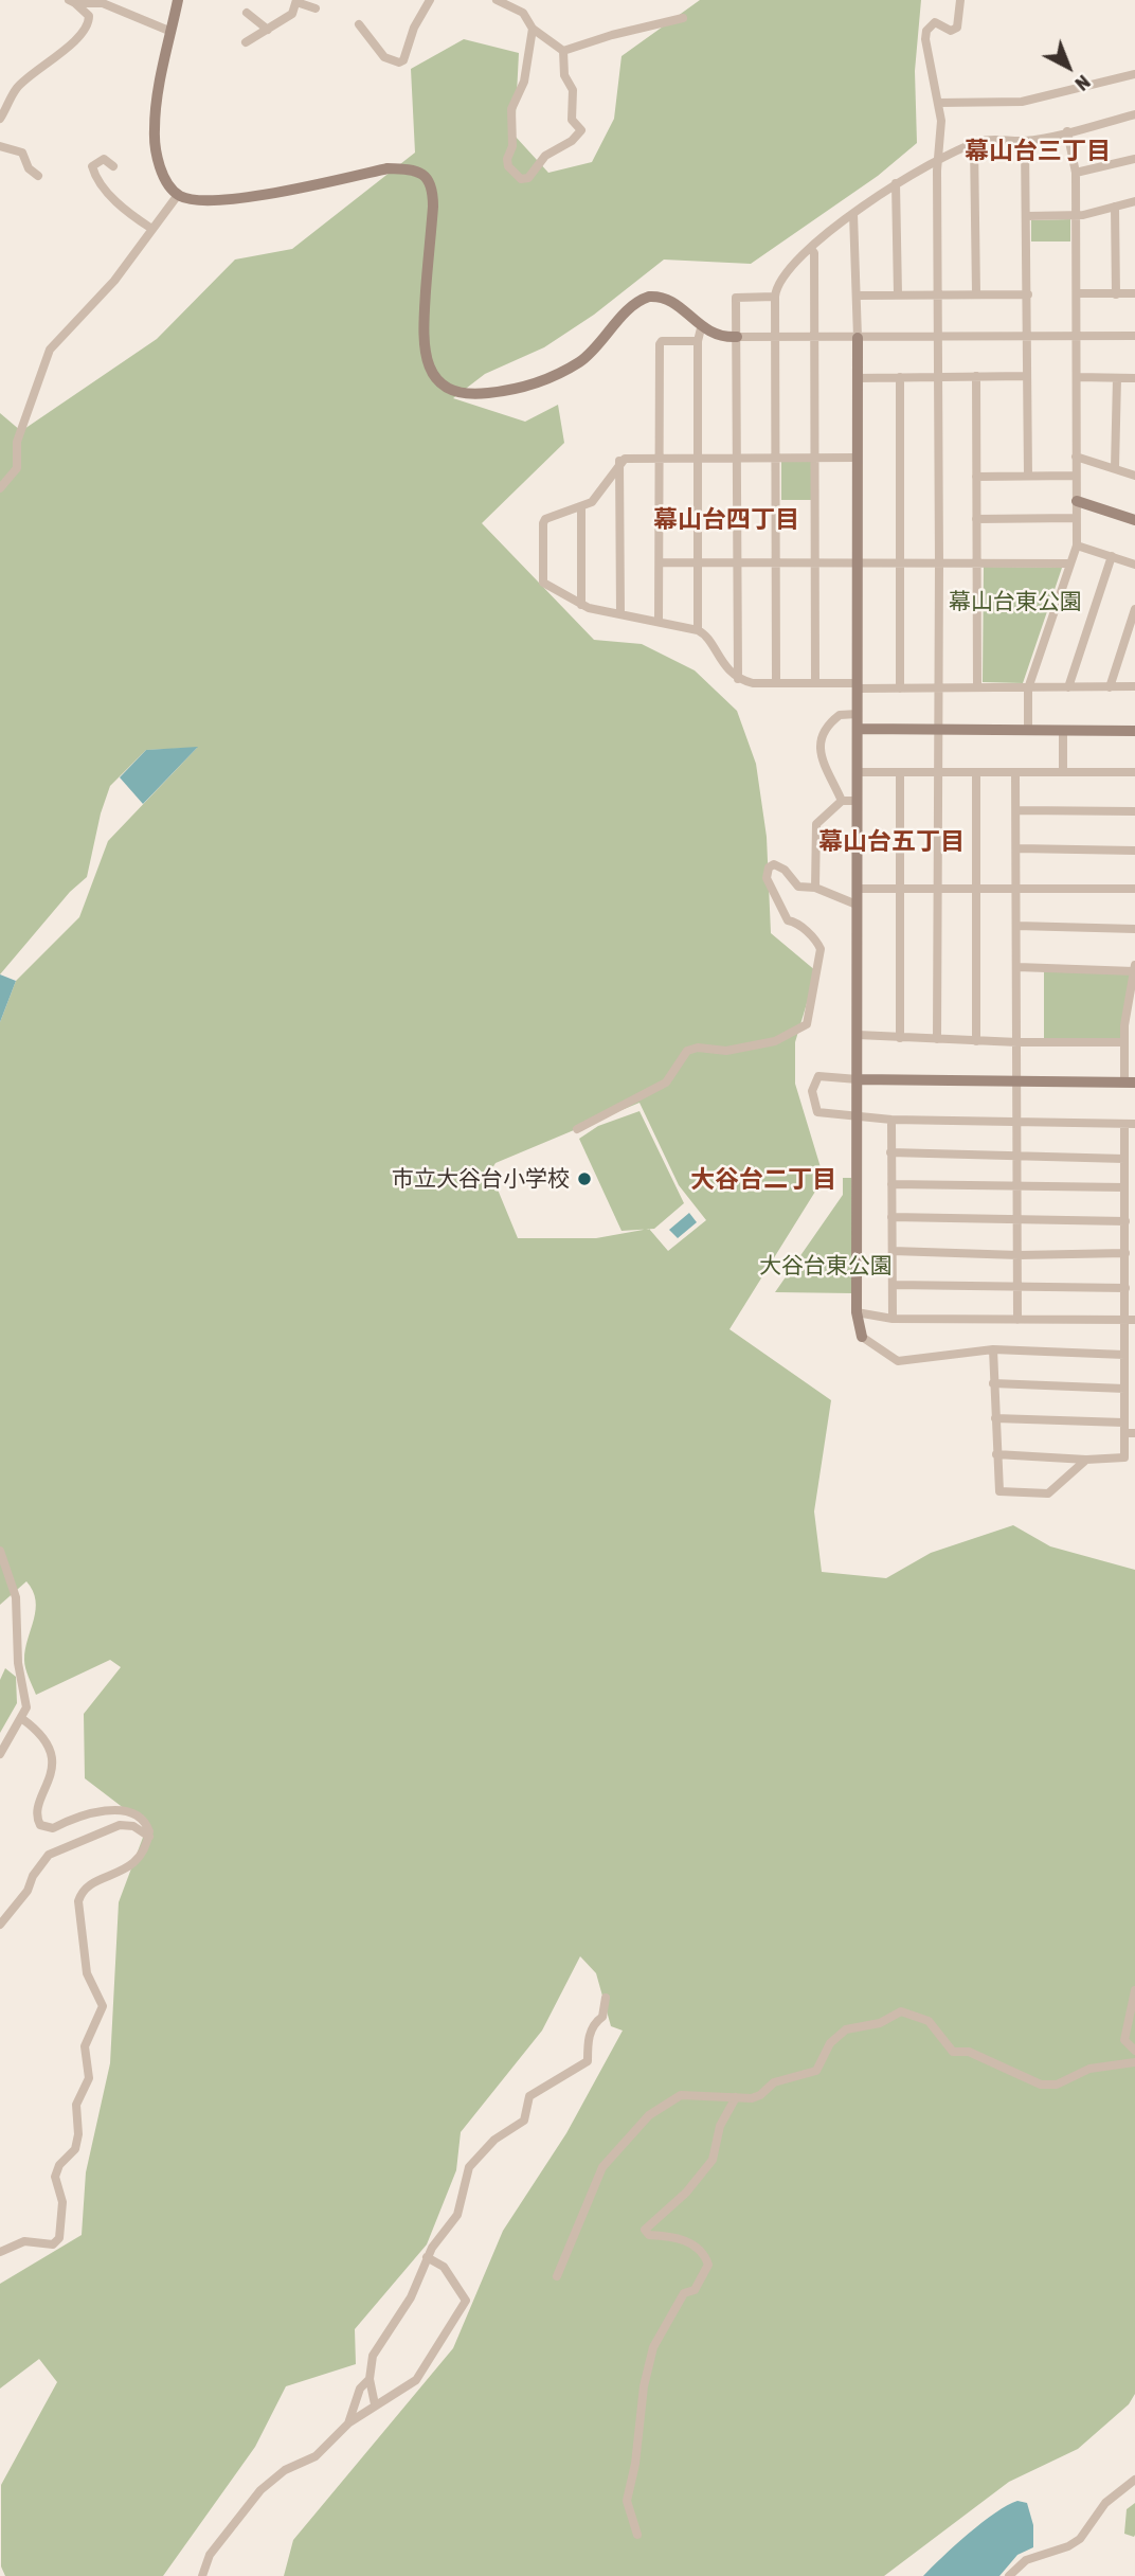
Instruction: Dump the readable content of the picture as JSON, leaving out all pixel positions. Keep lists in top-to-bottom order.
{
  "districts": [
    "幕山台三丁目",
    "幕山台四丁目",
    "幕山台五丁目",
    "大谷台二丁目"
  ],
  "parks": ["幕山台東公園", "大谷台東公園"],
  "places": ["市立大谷台小学校"],
  "north": "bottom right"
}
